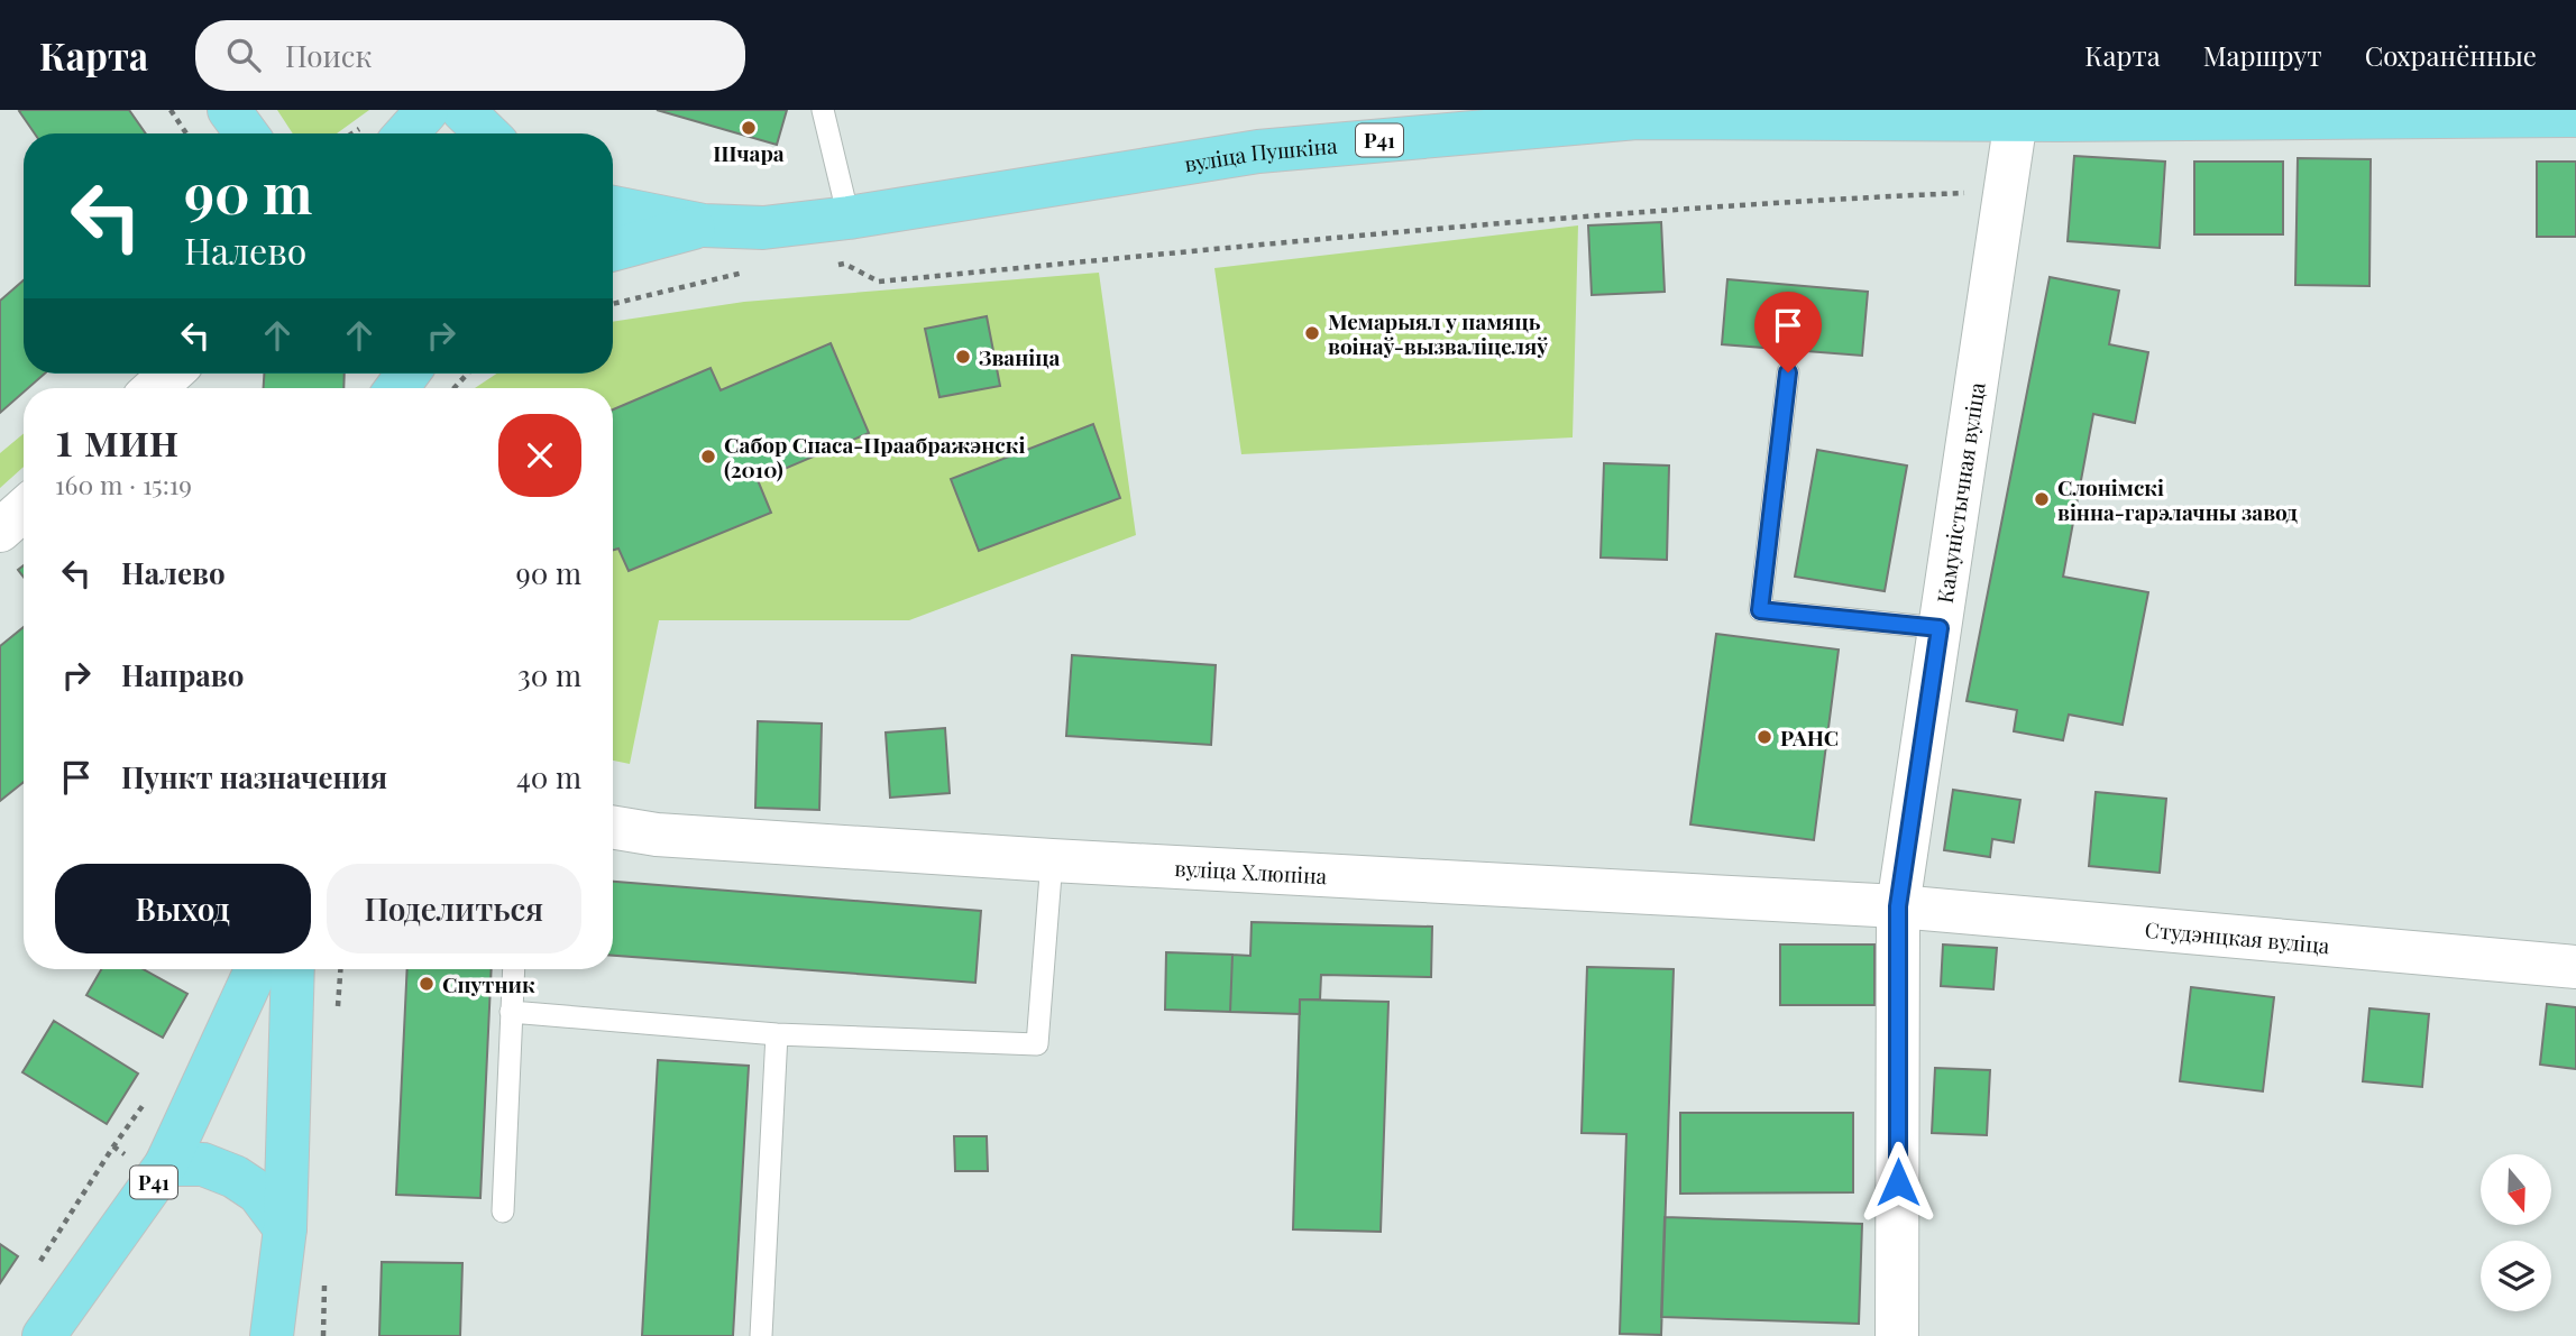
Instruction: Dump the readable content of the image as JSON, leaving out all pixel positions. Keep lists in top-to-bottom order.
{
  "streets": {
    "main road": ["Р41", "вуліца Пушкіна"],
    "street": ["Камуністычная вуліца", "вуліца Хлюпіна", "Студэнцкая вуліца"]
  },
  "crossings": [
    ["вуліца Пушкіна", "Камуністычная вуліца"],
    ["Камуністычная вуліца", "вуліца Хлюпіна"],
    ["Камуністычная вуліца", "Студэнцкая вуліца"],
    ["вуліца Хлюпіна", "Студэнцкая вуліца"]
  ],
  "places": [
    "Шчара",
    "Мемарыял у памяць воінаў-вызваліцеляў",
    "Званіца",
    "Сабор Спаса-Праабражэнскі (2010)",
    "Слонімскі вінна-гарэлачны завод",
    "РАНС",
    "Спутник"
  ],
  "north": "bottom",
  "page": {
    "header": "Карта",
    "search": "Поиск",
    "nav": ["Карта", "Маршрут", "Сохранённые"],
    "turn": ["90 m", "Налево"],
    "heading": ["1 мин", "160 m · 15:19"],
    "list": [
      {
        "name": "Налево",
        "value": "90 m"
      },
      {
        "name": "Направо",
        "value": "30 m"
      },
      {
        "name": "Пункт назначения",
        "value": "40 m"
      }
    ],
    "buttons": ["Выход", "Поделиться"]
  }
}
